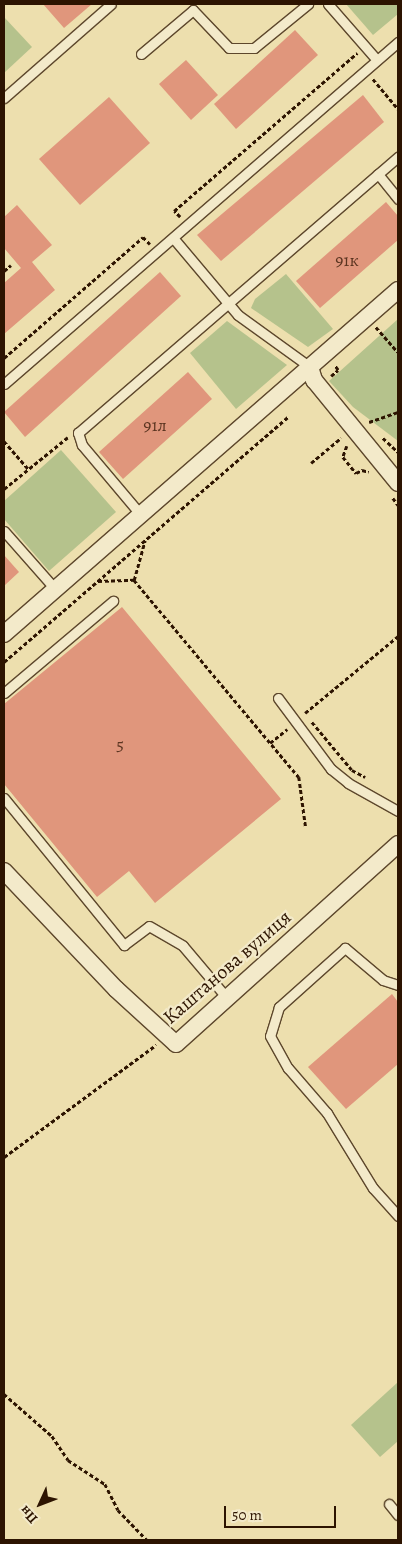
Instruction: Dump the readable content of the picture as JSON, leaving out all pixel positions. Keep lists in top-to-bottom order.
{
  "streets": {
    "street": ["Каштанова вулиця"]
  },
  "house_numbers": ["91к", "91л", "5"],
  "scale_bar": "50 m",
  "north": "bottom left"
}
